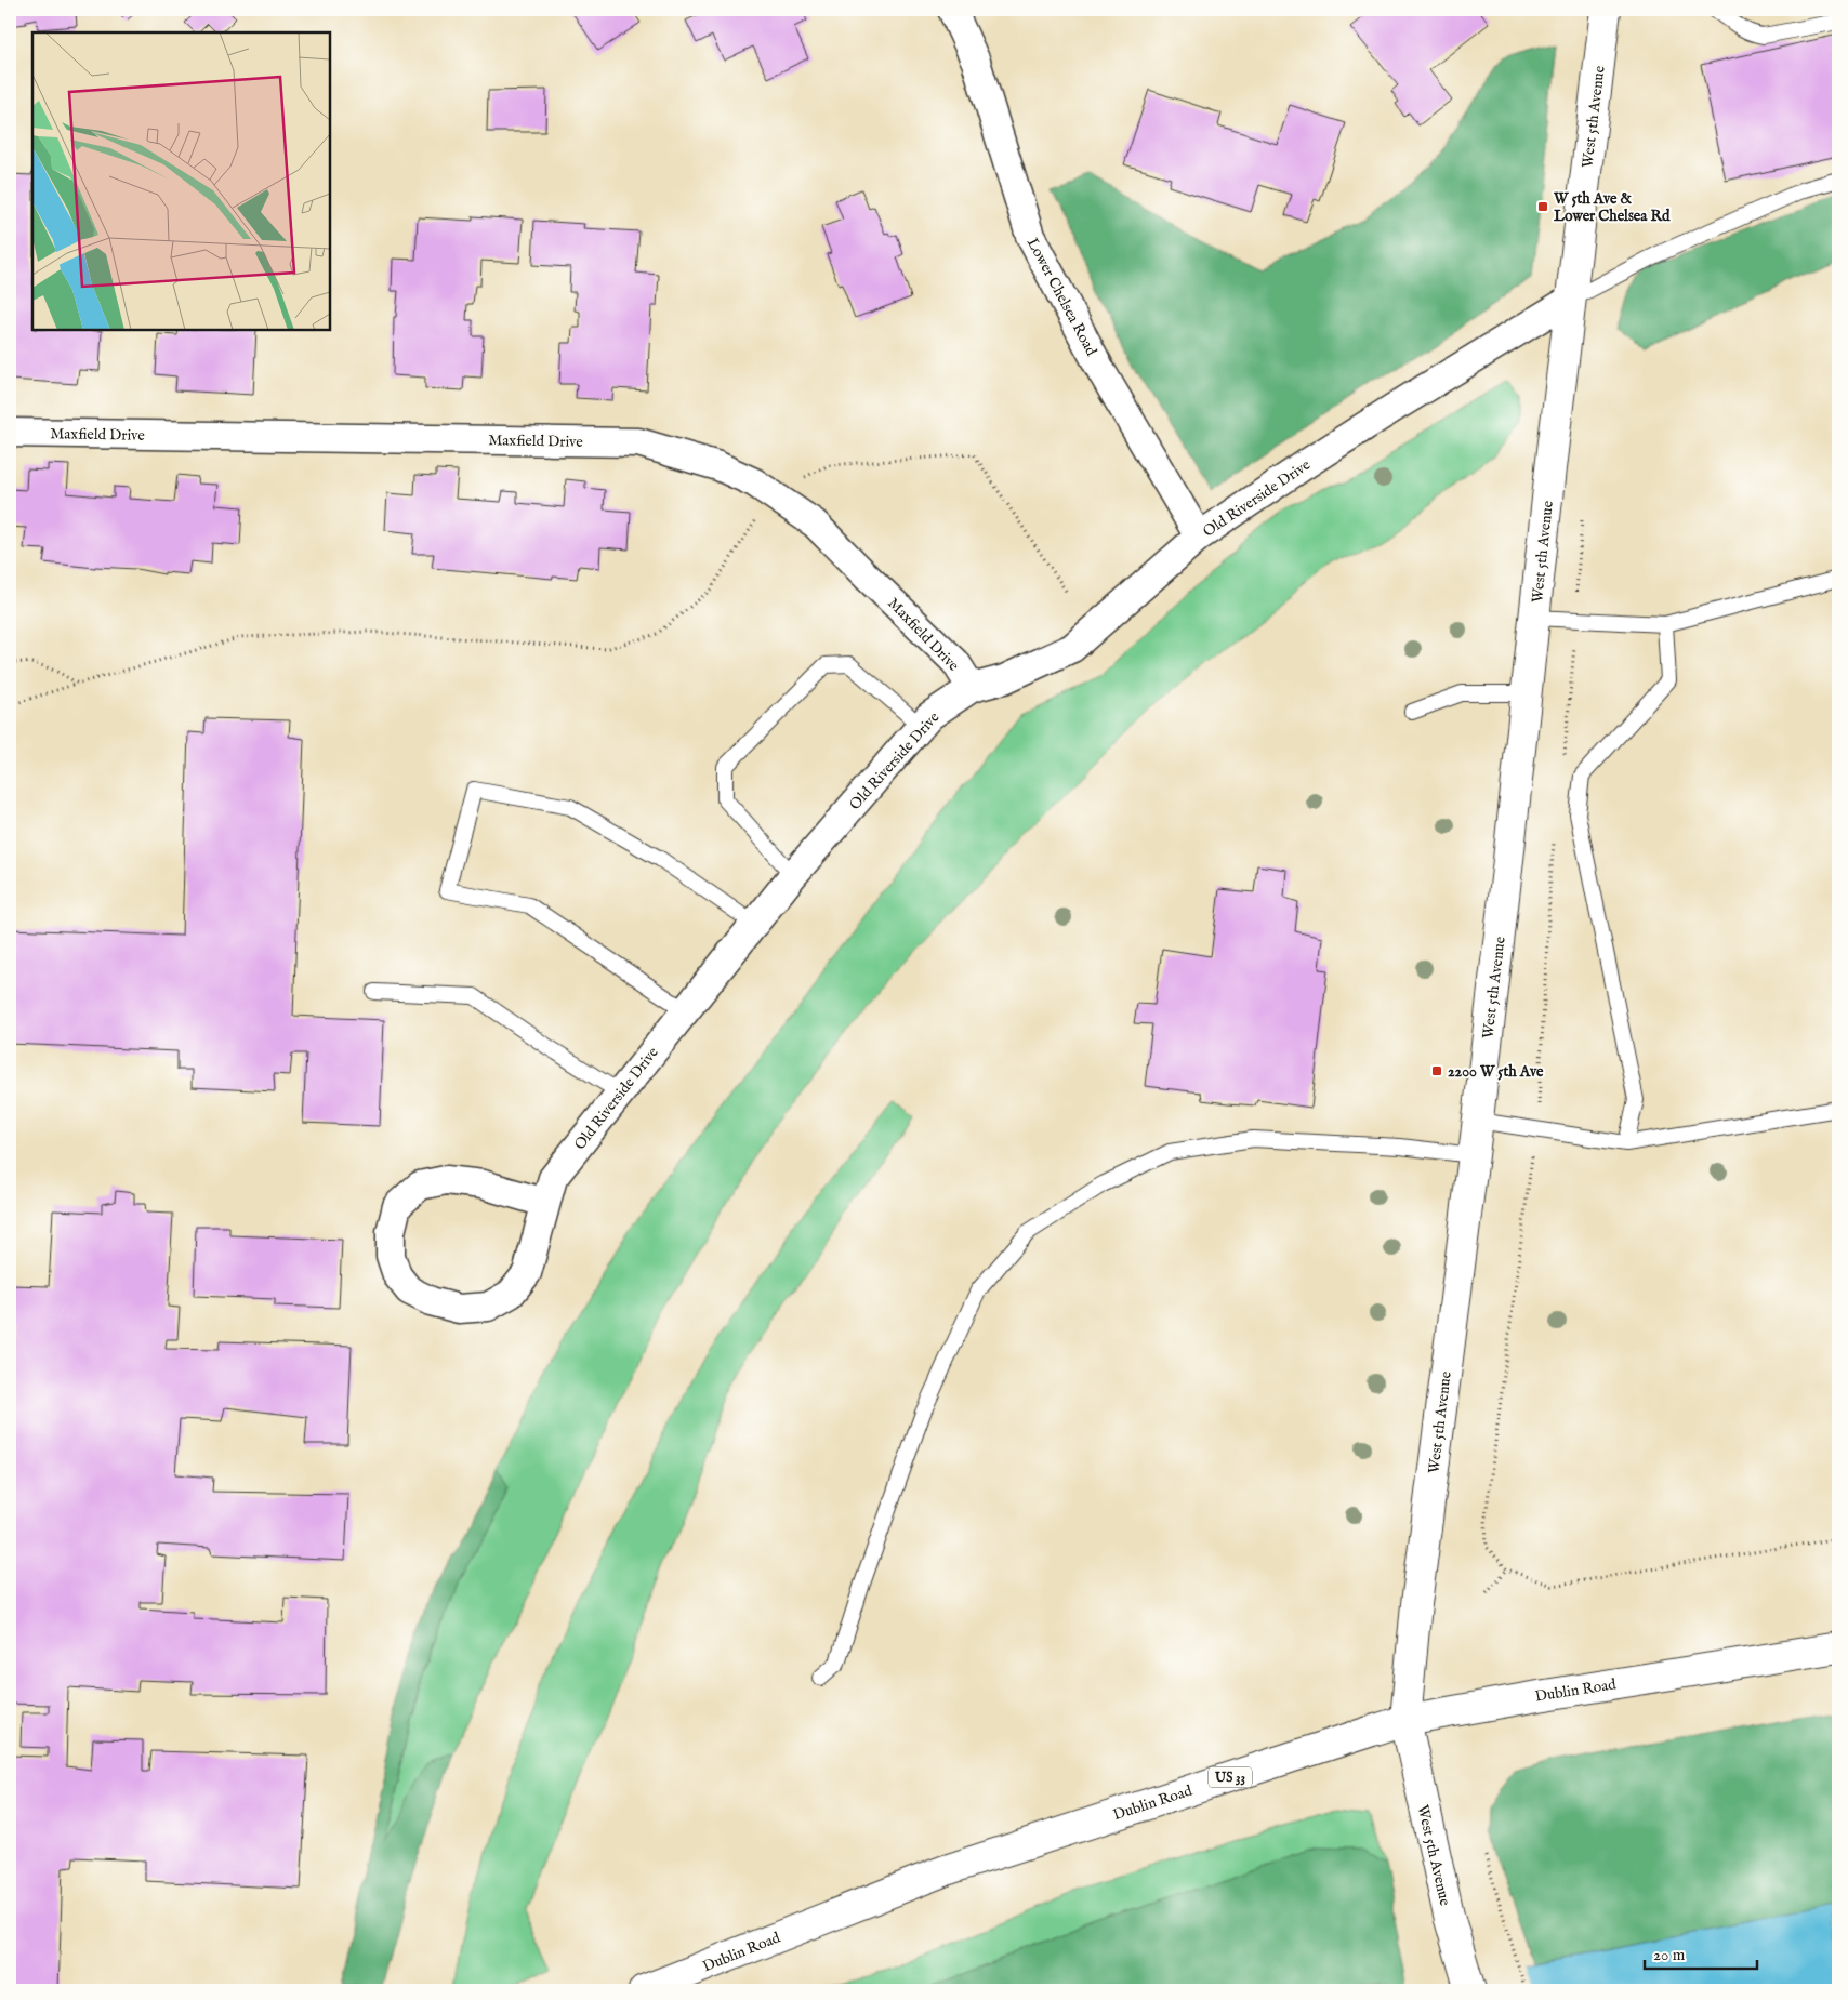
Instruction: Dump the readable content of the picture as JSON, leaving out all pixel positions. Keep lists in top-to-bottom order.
{
  "streets": {
    "main road": ["West 5th Avenue", "Dublin Road", "US 33"],
    "street": ["Lower Chelsea Road", "Maxfield Drive", "Old Riverside Drive"]
  },
  "crossings": [
    ["West 5th Avenue", "Old Riverside Drive"],
    ["West 5th Avenue", "Dublin Road"],
    ["Lower Chelsea Road", "Old Riverside Drive"],
    ["Maxfield Drive", "Old Riverside Drive"]
  ],
  "places": {
    "transit": ["W 5th Ave & Lower Chelsea Rd", "2200 W 5th Ave"]
  },
  "scale_bar": "20 m"
}
